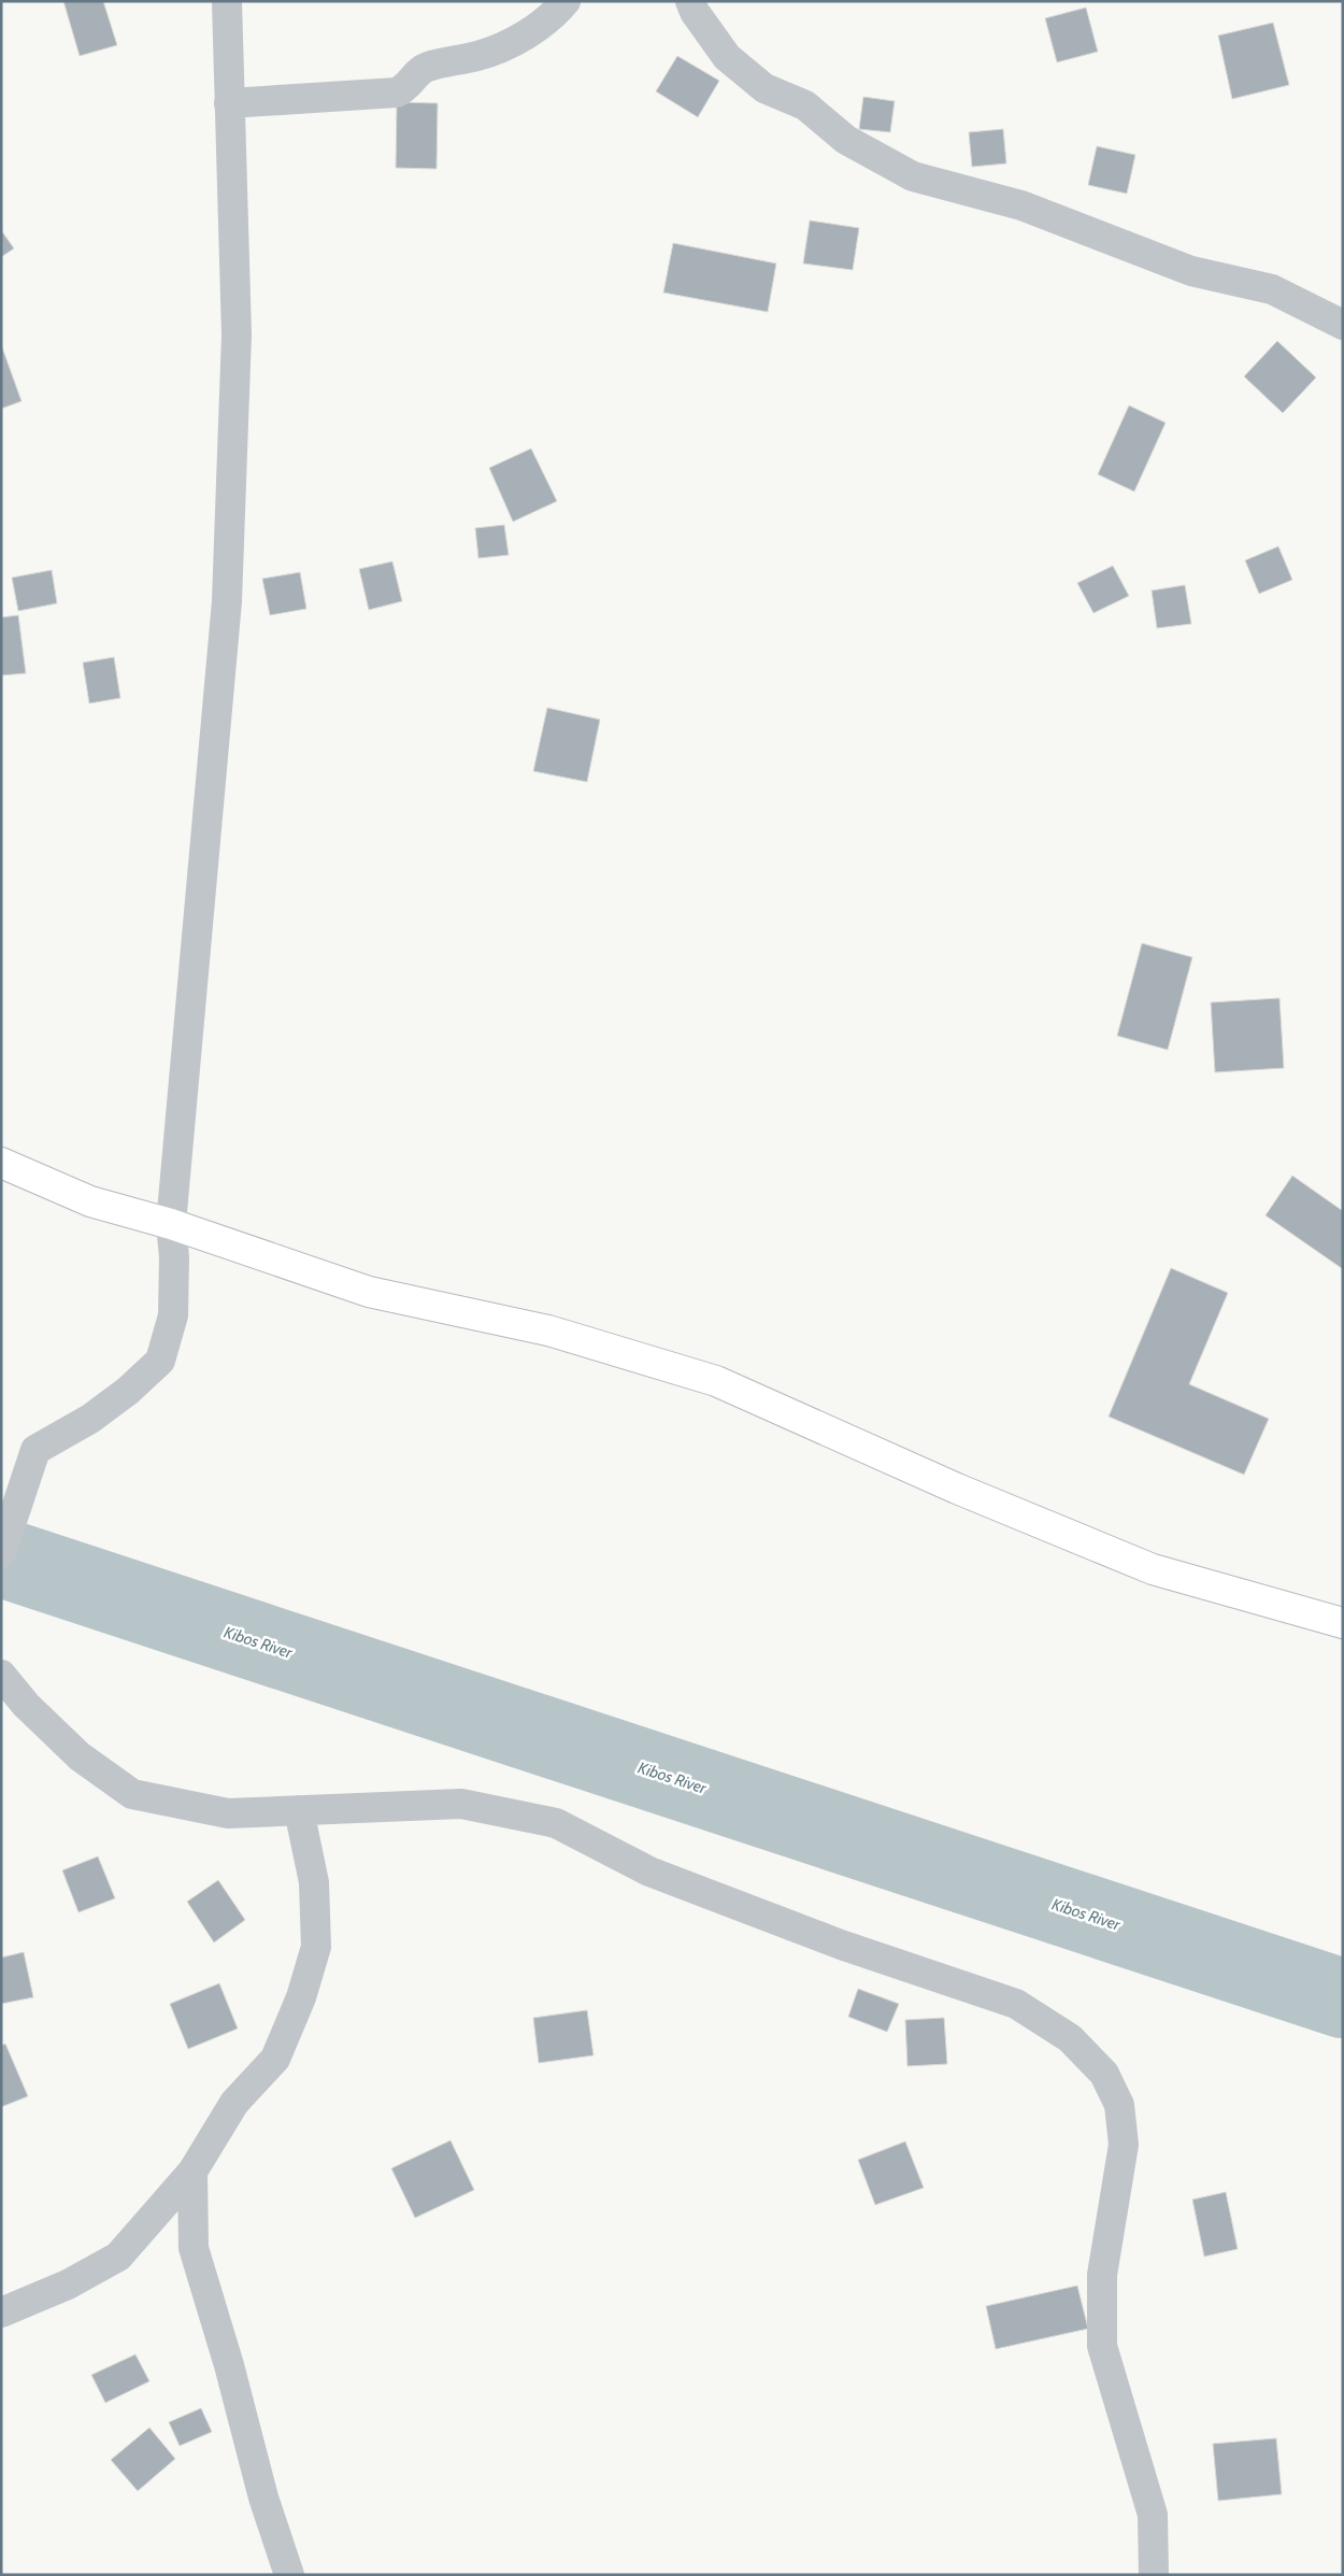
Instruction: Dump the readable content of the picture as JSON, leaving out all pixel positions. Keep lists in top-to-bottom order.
{
  "water": ["Kibos River"]
}
